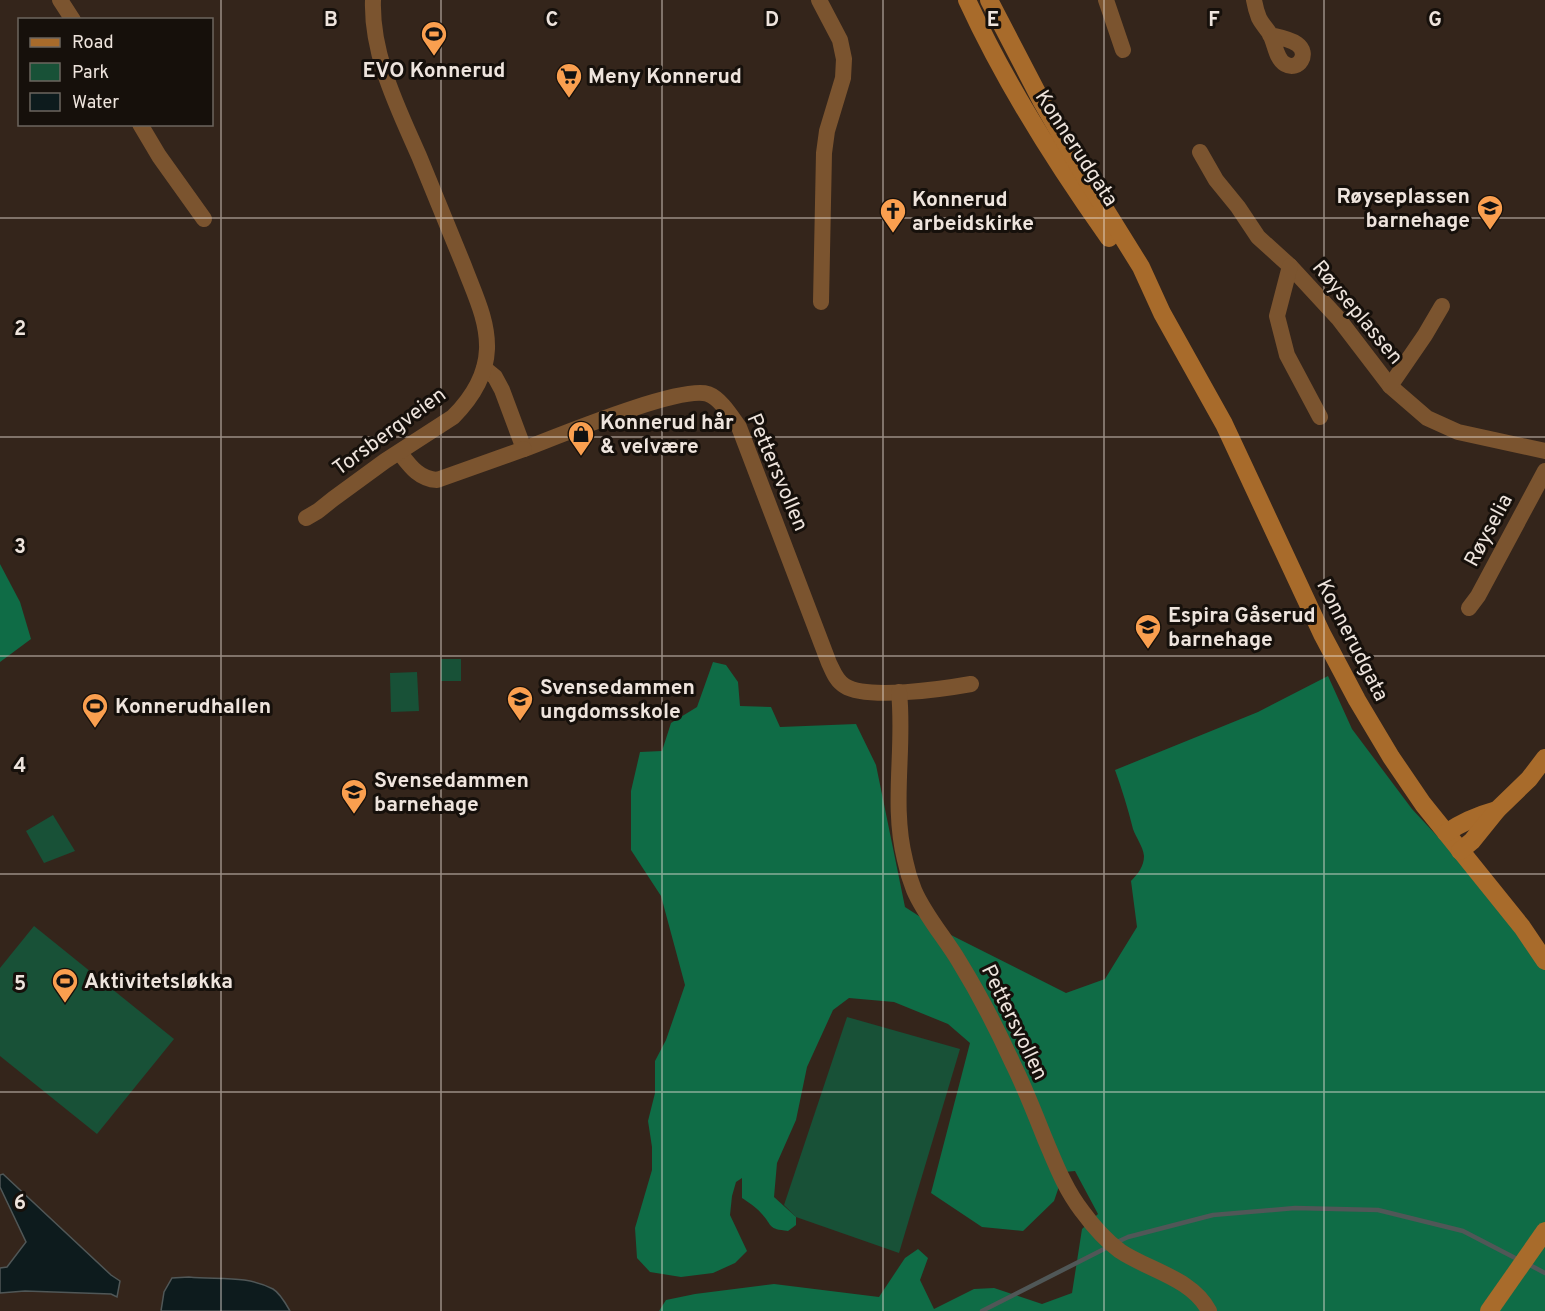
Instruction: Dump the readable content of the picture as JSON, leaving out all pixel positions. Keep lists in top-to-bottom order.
{
  "streets": {
    "main road": ["Konnerudgata"],
    "street": [
      "Røyseplassen",
      "Torsbergveien",
      "Pettersvollen",
      "Røyselia"
    ]
  },
  "crossings": [
    ["Torsbergveien", "Pettersvollen"]
  ],
  "places": {
    "sports": ["EVO Konnerud", "Konnerudhallen", "Aktivitetsløkka"],
    "supermarket": ["Meny Konnerud"],
    "school or university": [
      "Røyseplassen barnehage",
      "Espira Gåserud barnehage",
      "Svensedammen ungdomsskole",
      "Svensedammen barnehage"
    ],
    "church": ["Konnerud arbeidskirke"],
    "shop": ["Konnerud hår & velvære"]
  },
  "legend": ["Road", "Park", "Water"],
  "grid": {
    "columns": [
      "B",
      "C",
      "D",
      "E",
      "F",
      "G"
    ],
    "rows": [
      "2",
      "3",
      "4",
      "5",
      "6"
    ]
  }
}
